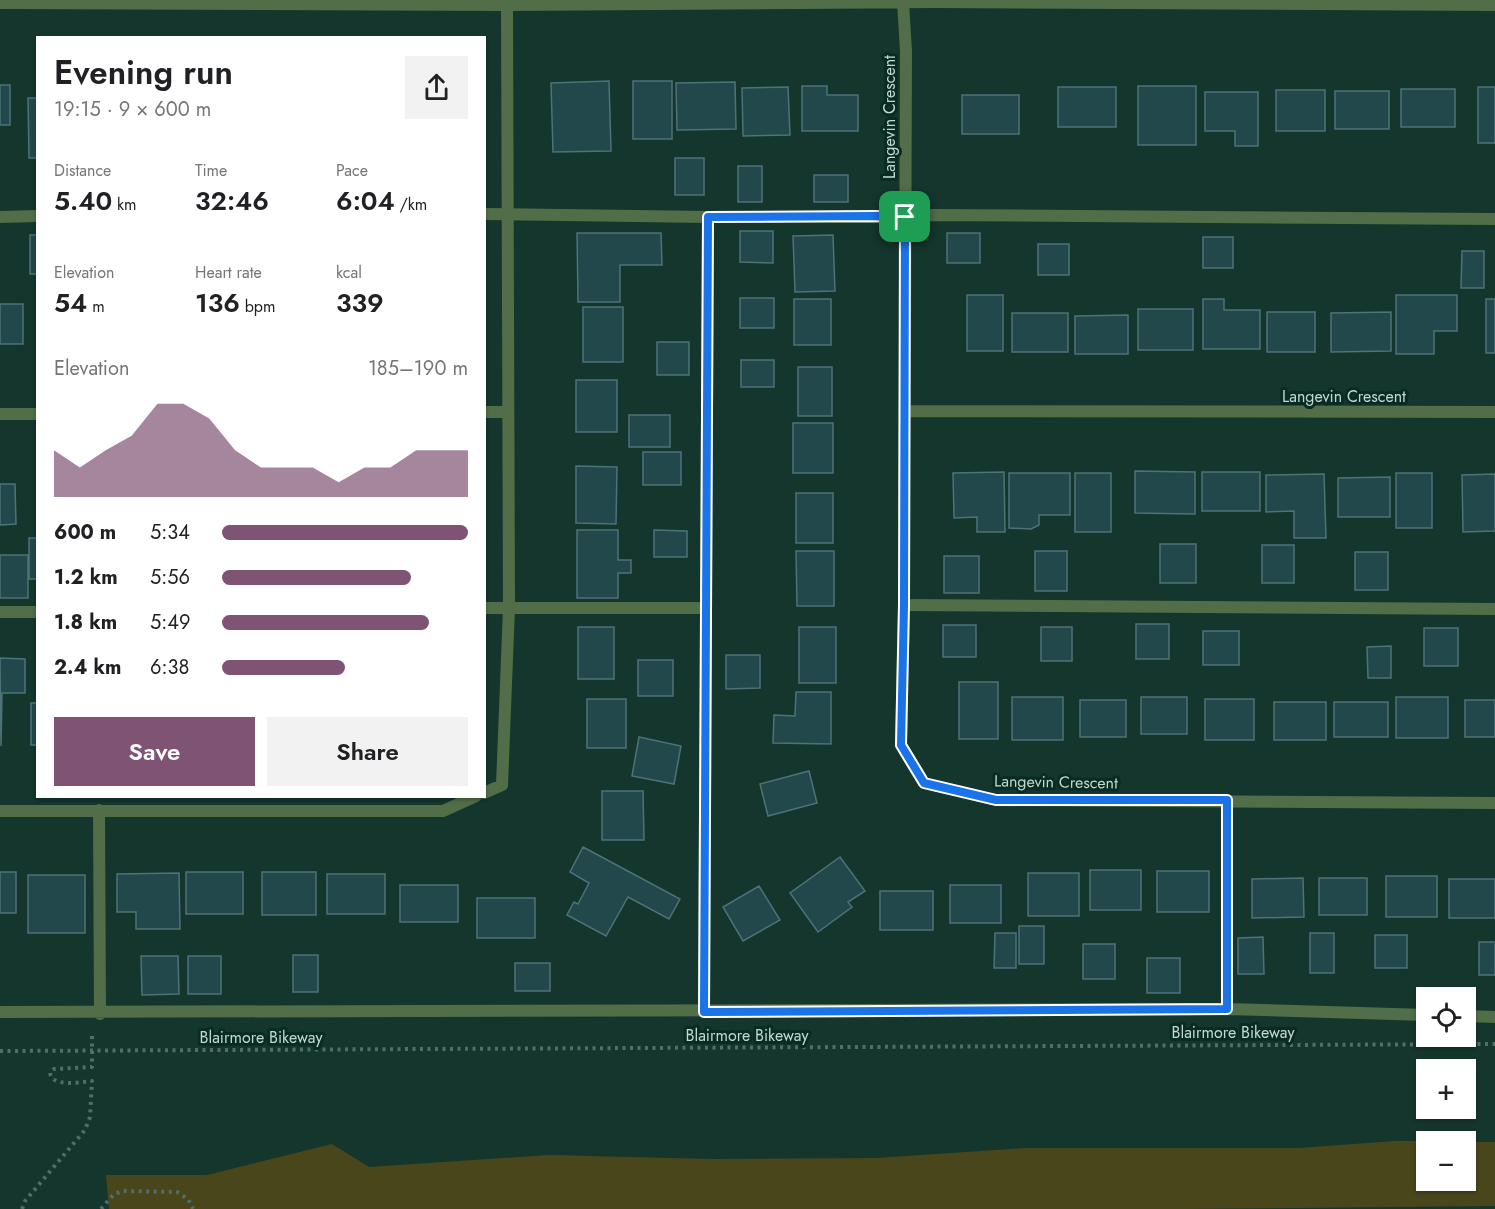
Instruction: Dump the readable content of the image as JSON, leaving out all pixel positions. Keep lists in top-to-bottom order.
{
  "streets": {
    "street": ["Langevin Crescent"],
    "path": ["Blairmore Bikeway"]
  },
  "page": {
    "heading": ["Evening run", "19:15 · 9 × 600 m"],
    "stats": [
      ["Distance", "5.40 km"],
      ["Time", "32:46"],
      ["Pace", "6:04 /km"],
      ["Elevation", "54 m"],
      ["Heart rate", "136 bpm"],
      ["kcal", "339"]
    ],
    "chart": ["Elevation", "185–190 m"],
    "list": [
      {
        "name": "600 m",
        "note": "5:34"
      },
      {
        "name": "1.2 km",
        "note": "5:56"
      },
      {
        "name": "1.8 km",
        "note": "5:49"
      },
      {
        "name": "2.4 km",
        "note": "6:38"
      }
    ],
    "buttons": ["Save", "Share"],
    "map_buttons": ["+", "−"]
  }
}
